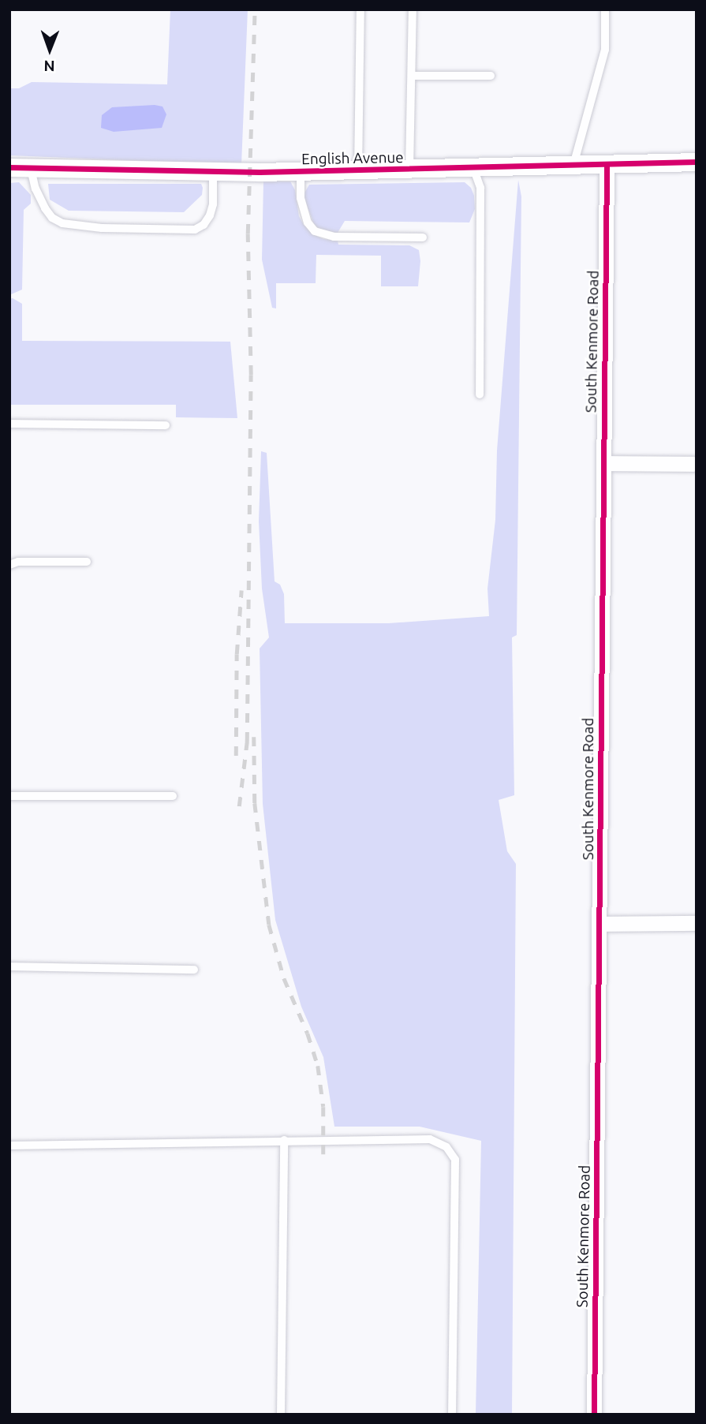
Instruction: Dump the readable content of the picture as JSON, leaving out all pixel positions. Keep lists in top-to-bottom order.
{
  "streets": {
    "street": ["English Avenue", "South Kenmore Road"]
  },
  "crossings": [
    ["English Avenue", "South Kenmore Road"]
  ],
  "north": "bottom"
}
